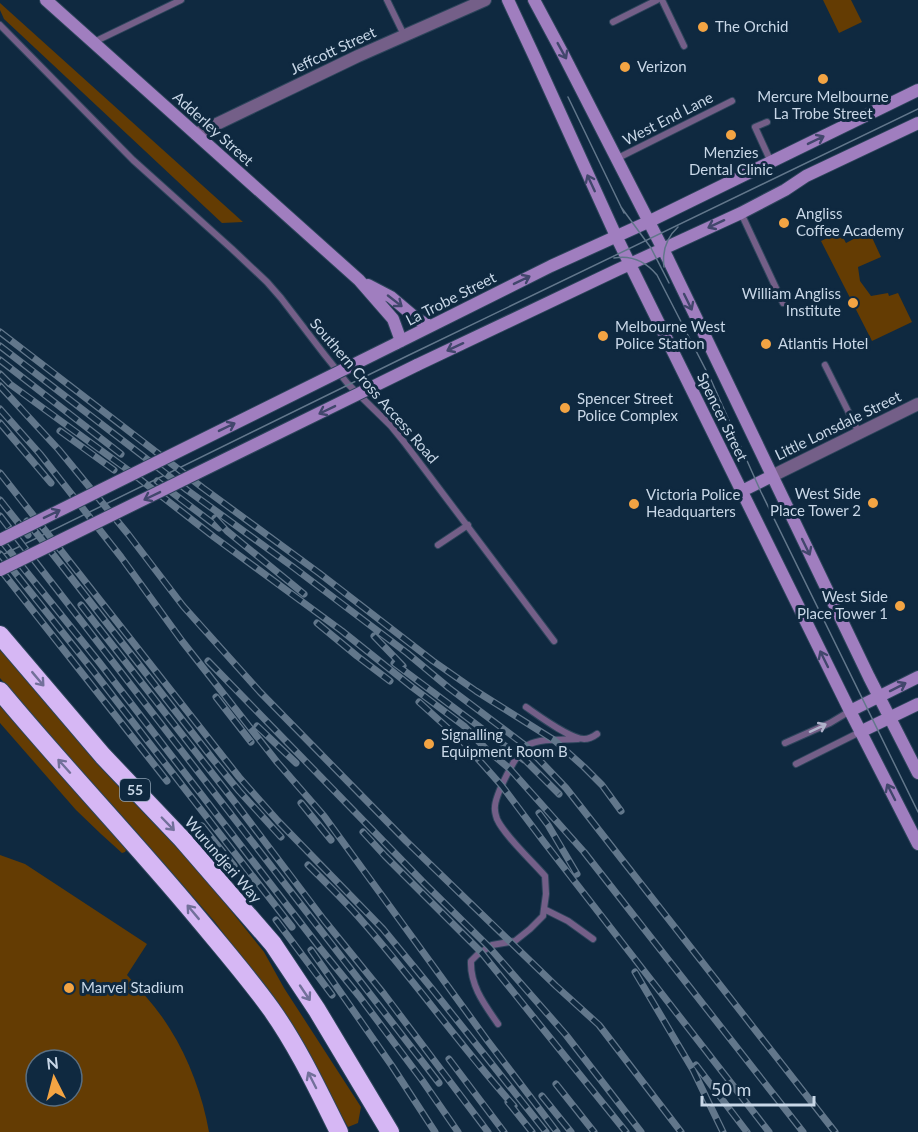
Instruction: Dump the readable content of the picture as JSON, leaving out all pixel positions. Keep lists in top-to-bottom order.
{
  "streets": {
    "highway": ["55", "Wurundjeri Way"],
    "street": [
      "Jeffcott Street",
      "Adderley Street",
      "La Trobe Street",
      "Spencer Street",
      "Little Lonsdale Street"
    ],
    "lane": ["West End Lane", "Southern Cross Access Road"]
  },
  "crossings": [
    ["Jeffcott Street", "Adderley Street"],
    ["West End Lane", "Spencer Street"],
    ["Adderley Street", "La Trobe Street"],
    ["La Trobe Street", "Spencer Street"],
    ["Spencer Street", "Little Lonsdale Street"]
  ],
  "places": [
    "The Orchid",
    "Verizon",
    "Mercure Melbourne La Trobe Street",
    "Menzies Dental Clinic",
    "Angliss Coffee Academy",
    "William Angliss Institute",
    "Melbourne West Police Station",
    "Atlantis Hotel",
    "Spencer Street Police Complex",
    "West Side Place Tower 2",
    "Victoria Police Headquarters",
    "West Side Place Tower 1",
    "Signalling Equipment Room B",
    "Marvel Stadium"
  ],
  "scale_bar": "50 m",
  "north": "top"
}
